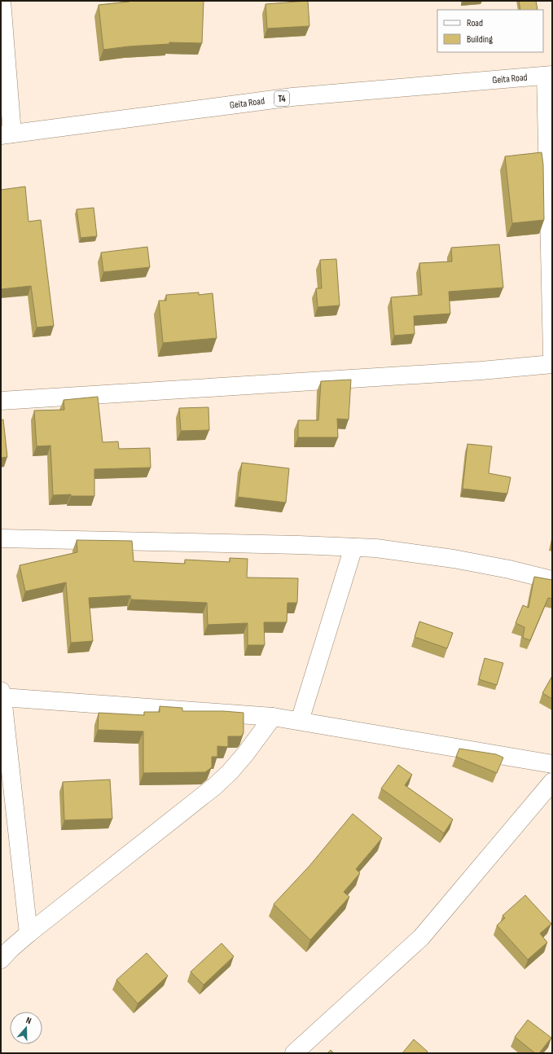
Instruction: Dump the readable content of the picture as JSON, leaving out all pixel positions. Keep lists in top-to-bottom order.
{
  "streets": {
    "main road": ["Geita Road", "T4"]
  },
  "legend": ["Road", "Building"],
  "north": "top"
}
